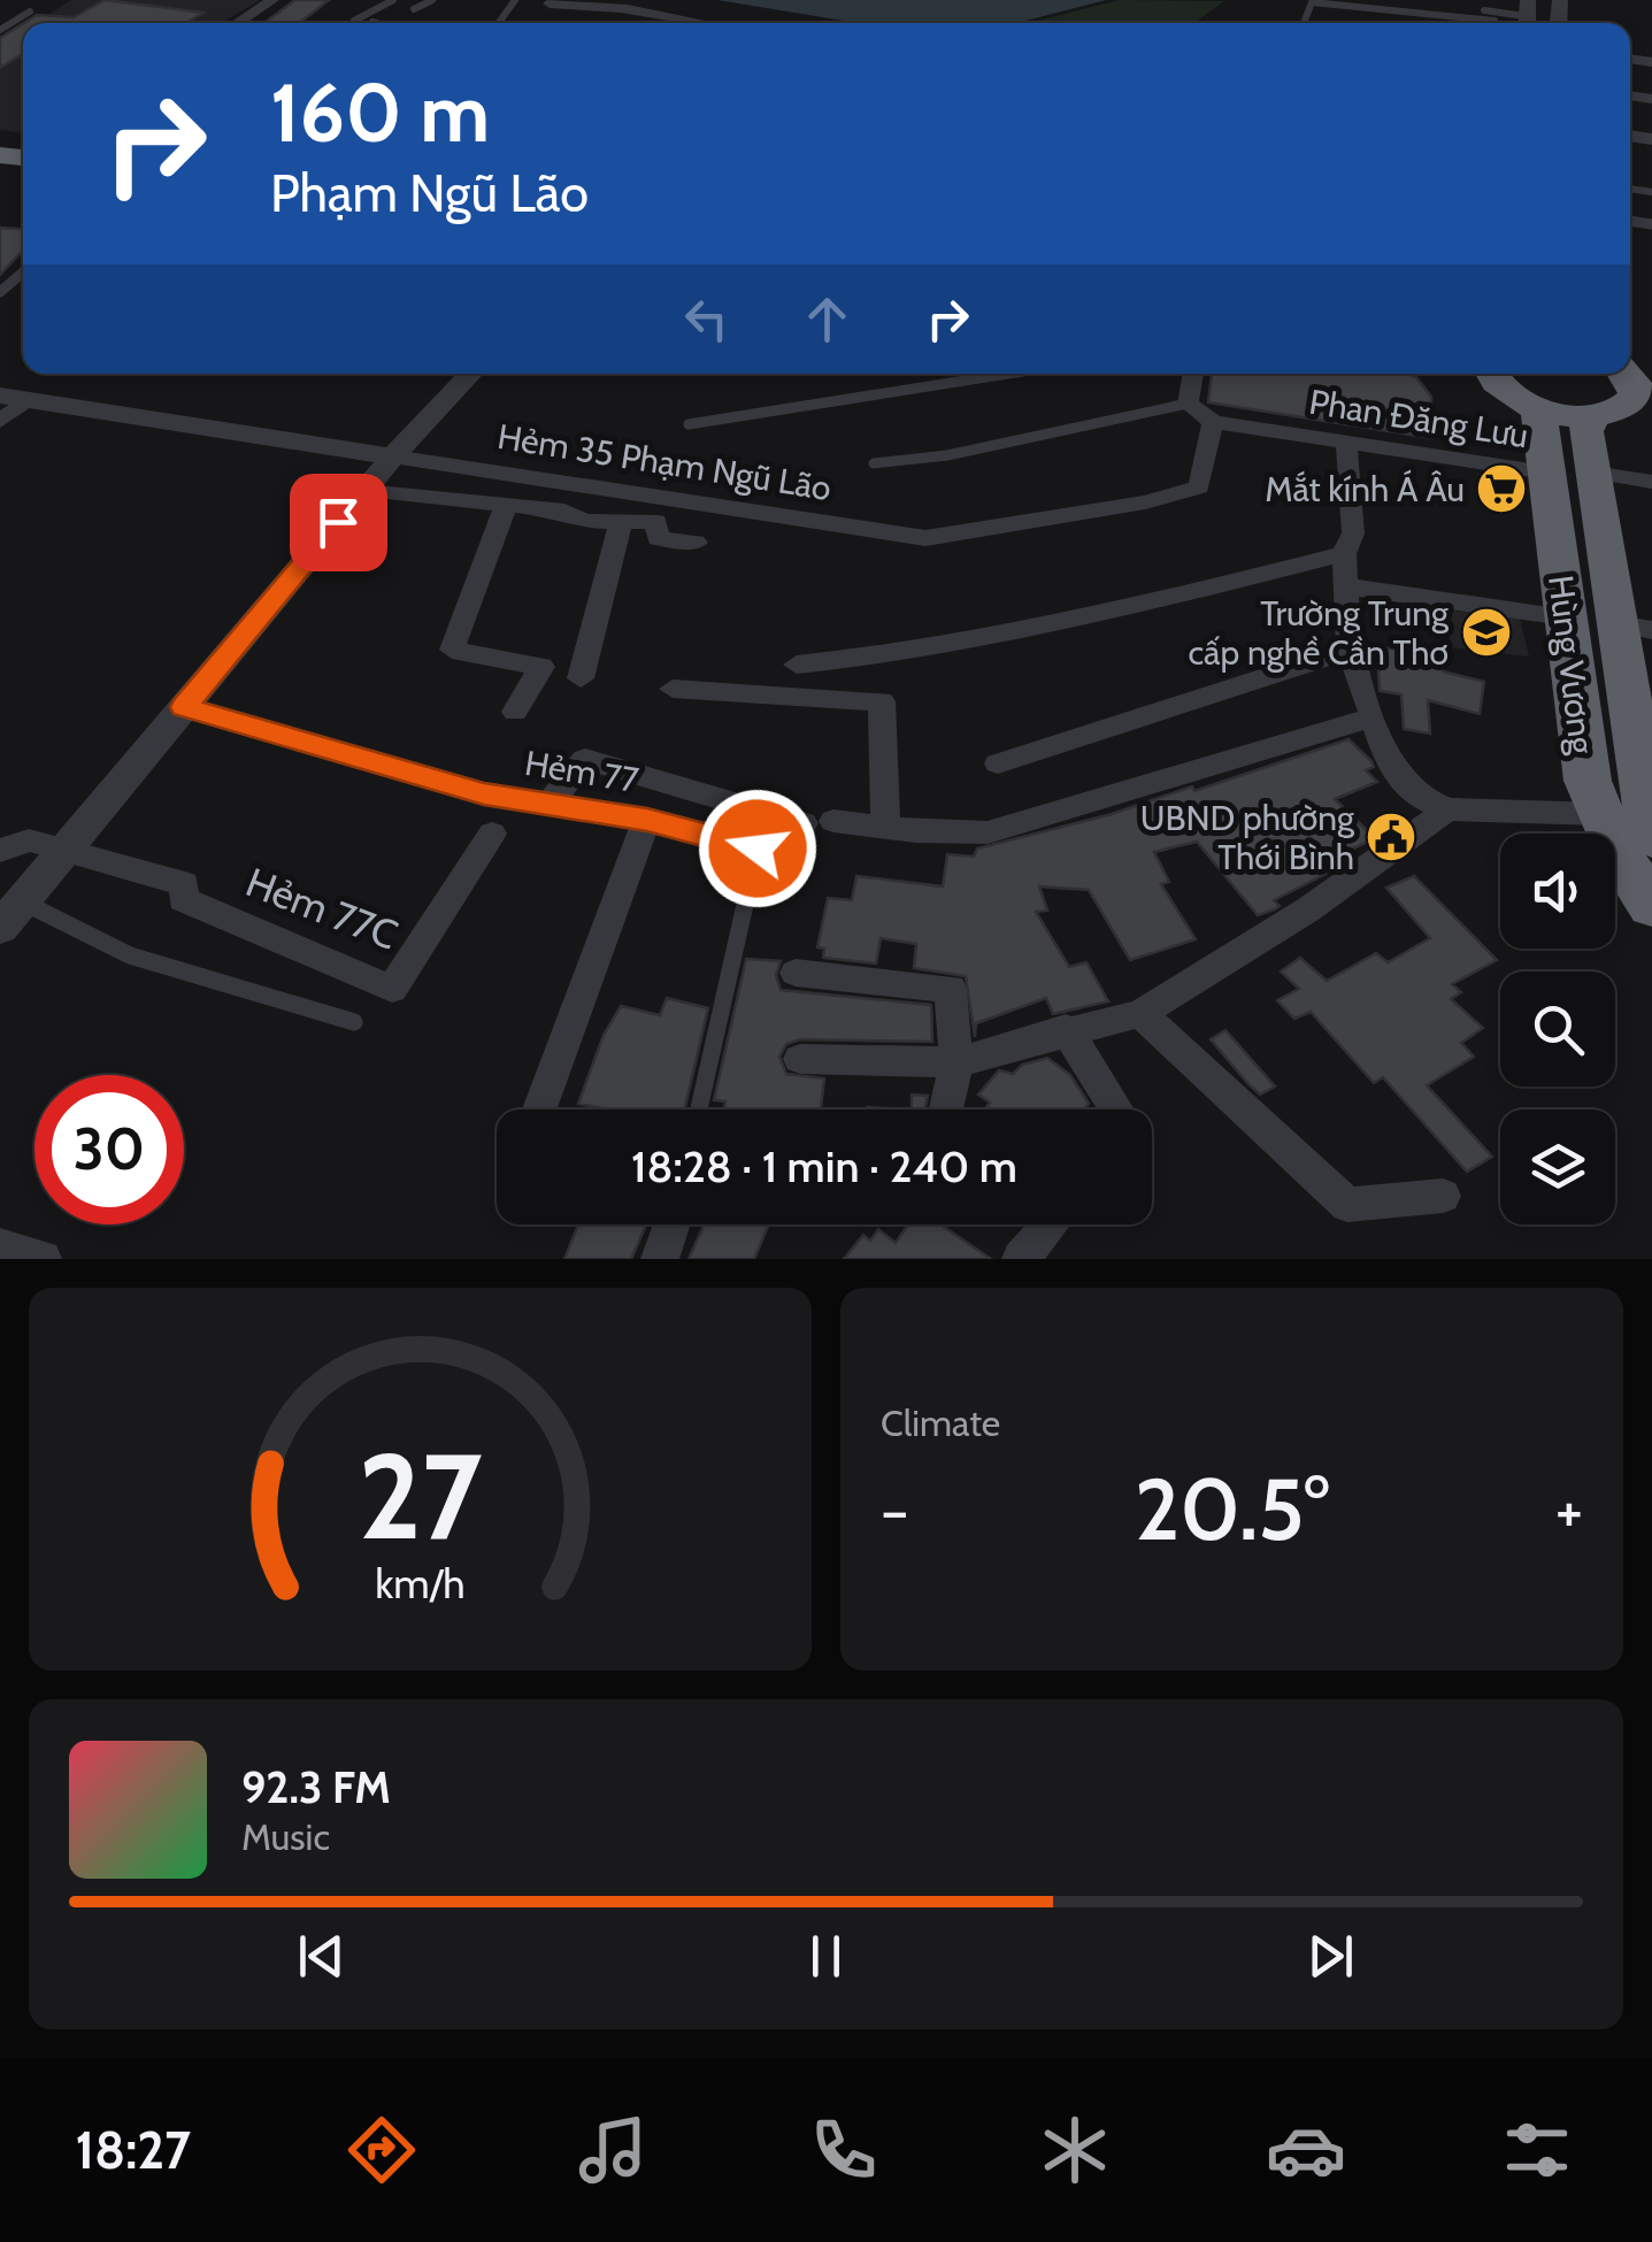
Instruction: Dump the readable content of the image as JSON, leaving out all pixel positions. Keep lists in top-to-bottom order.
{
  "streets": {
    "highway": ["Hùng Vương"],
    "street": [
      "Phan Đăng Lưu",
      "Hẻm 35 Phạm Ngũ Lão",
      "Hẻm 77",
      "Hẻm 77C"
    ]
  },
  "crossings": [
    ["Phan Đăng Lưu", "Hẻm 35 Phạm Ngũ Lão"],
    ["Phan Đăng Lưu", "Hùng Vương"]
  ],
  "places": {
    "supermarket": ["Mắt kính Á Âu"],
    "school or university": ["Trường Trung cấp nghề Cần Thơ"],
    "public building": ["UBND phường Thới Bình"]
  },
  "page": {
    "turn": ["160 m", "Phạm Ngũ Lão"],
    "limit": "30",
    "trip": "18:28 · 1 min · 240 m",
    "tile": "Climate",
    "heat": ["−", "20.5°", "+"],
    "song": ["92.3 FM", "Music"],
    "tabs": "18:27",
    "gauge": ["27", "km/h"]
  }
}
